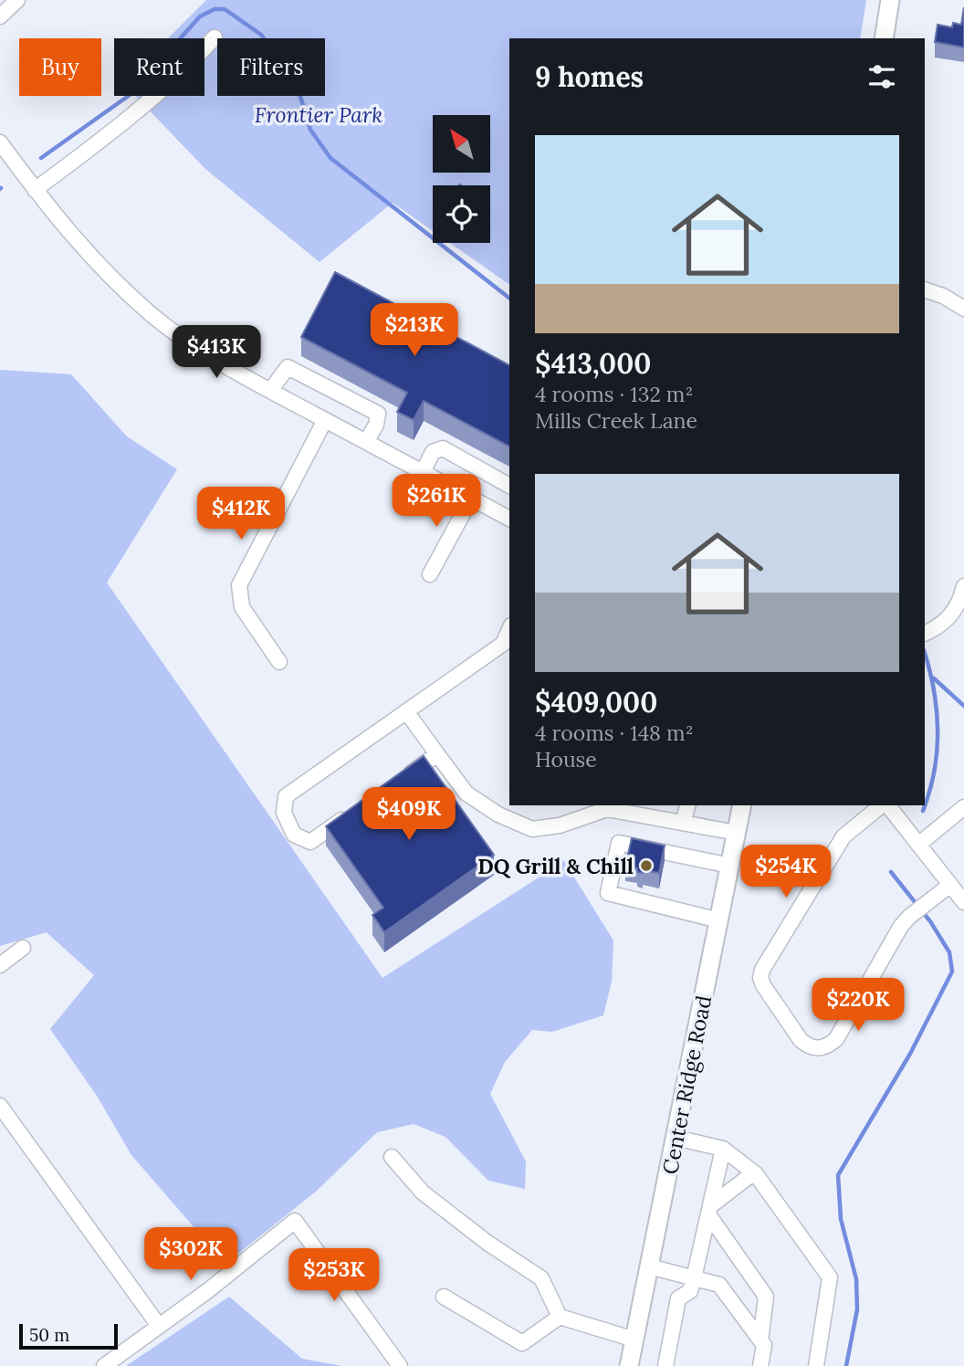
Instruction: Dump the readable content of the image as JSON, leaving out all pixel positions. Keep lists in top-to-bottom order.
{
  "streets": {
    "main road": ["Center Ridge Road"]
  },
  "parks": ["Frontier Park"],
  "places": ["DQ Grill & Chill"],
  "scale_bar": "50 m",
  "north": "top left",
  "page": {
    "chip": ["Buy", "Rent", "Filters"],
    "heading": "9 homes",
    "list": [
      {
        "name": "$413,000",
        "note": "4 rooms · 132 m² · Mills Creek Lane"
      },
      {
        "name": "$409,000",
        "note": "4 rooms · 148 m² · House"
      }
    ],
    "price": [
      "$213K",
      "$413K",
      "$261K",
      "$412K",
      "$409K",
      "$254K",
      "$220K",
      "$302K",
      "$253K"
    ],
    "scale": "50 m"
  }
}
